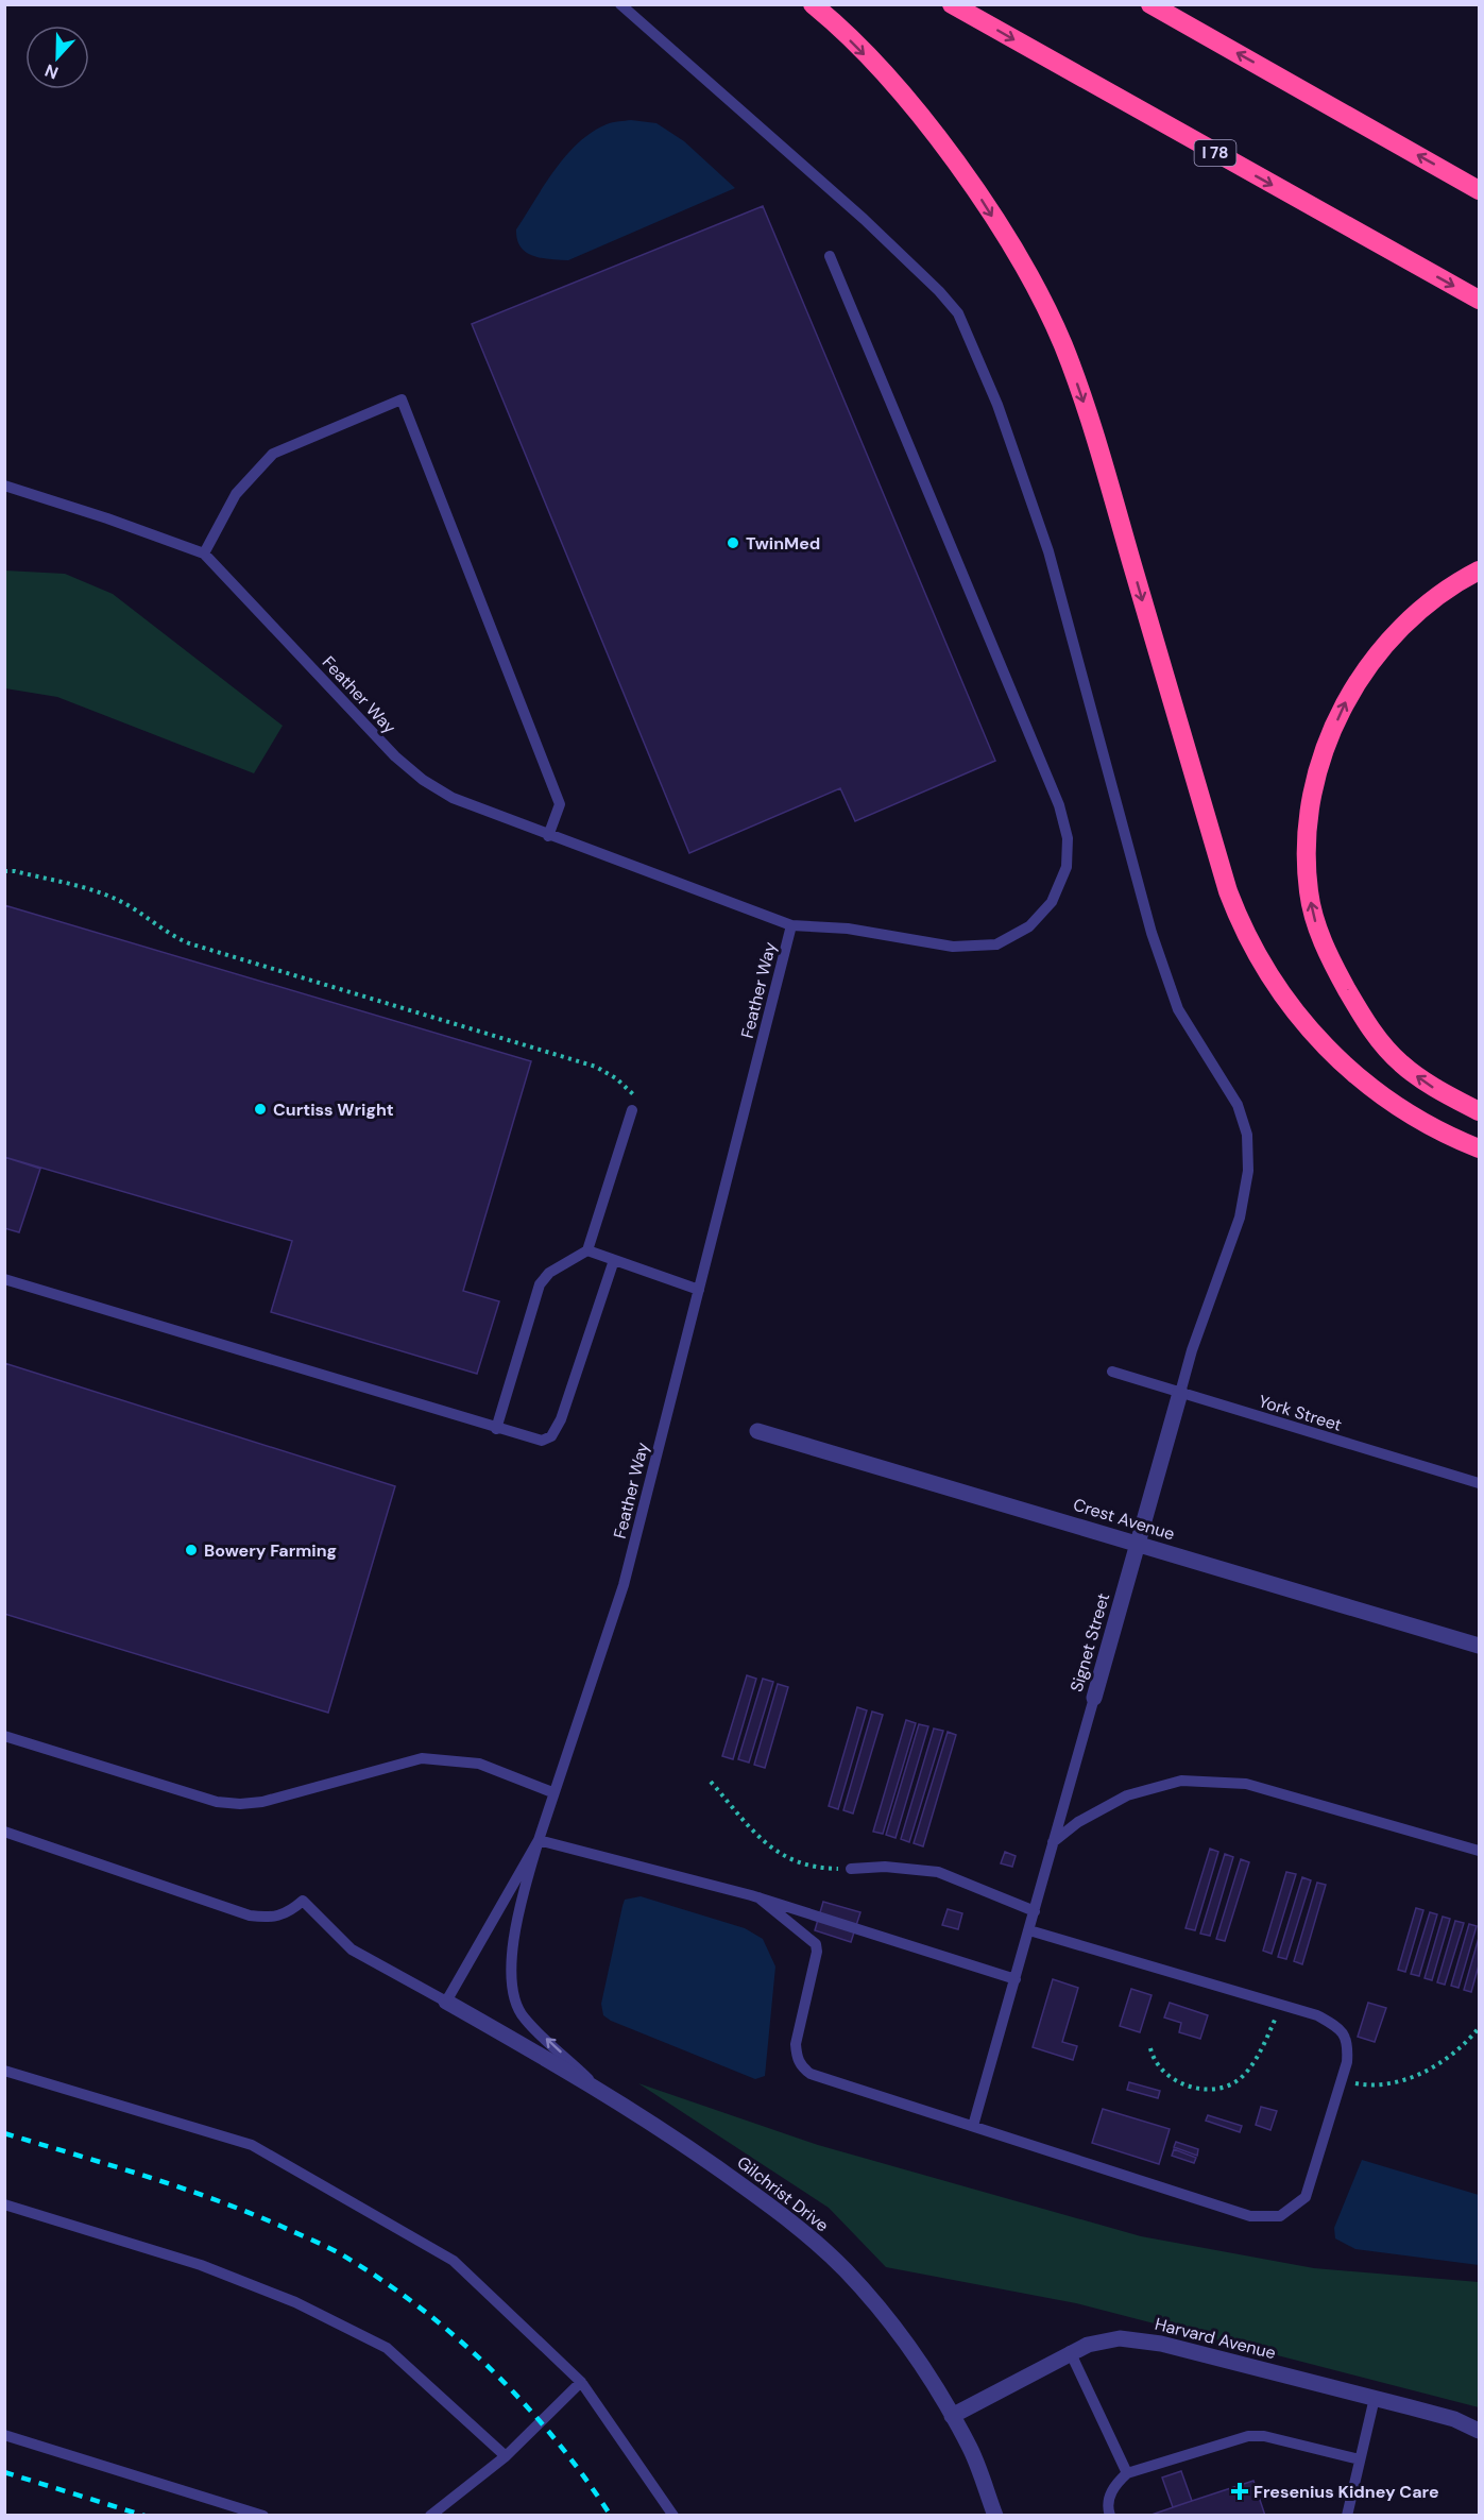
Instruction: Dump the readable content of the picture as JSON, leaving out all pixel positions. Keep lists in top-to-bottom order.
{
  "streets": {
    "highway": ["I 78"],
    "street": [
      "Crest Avenue",
      "Signet Street",
      "Gilchrist Drive",
      "Harvard Avenue"
    ],
    "lane": ["Feather Way", "York Street"]
  },
  "crossings": [
    ["Feather Way", "Gilchrist Drive"],
    ["York Street", "Signet Street"],
    ["Crest Avenue", "Signet Street"],
    ["Gilchrist Drive", "Harvard Avenue"]
  ],
  "places": {
    "other": ["TwinMed", "Curtiss Wright", "Bowery Farming"],
    "health": ["Fresenius Kidney Care"]
  },
  "north": "bottom"
}
